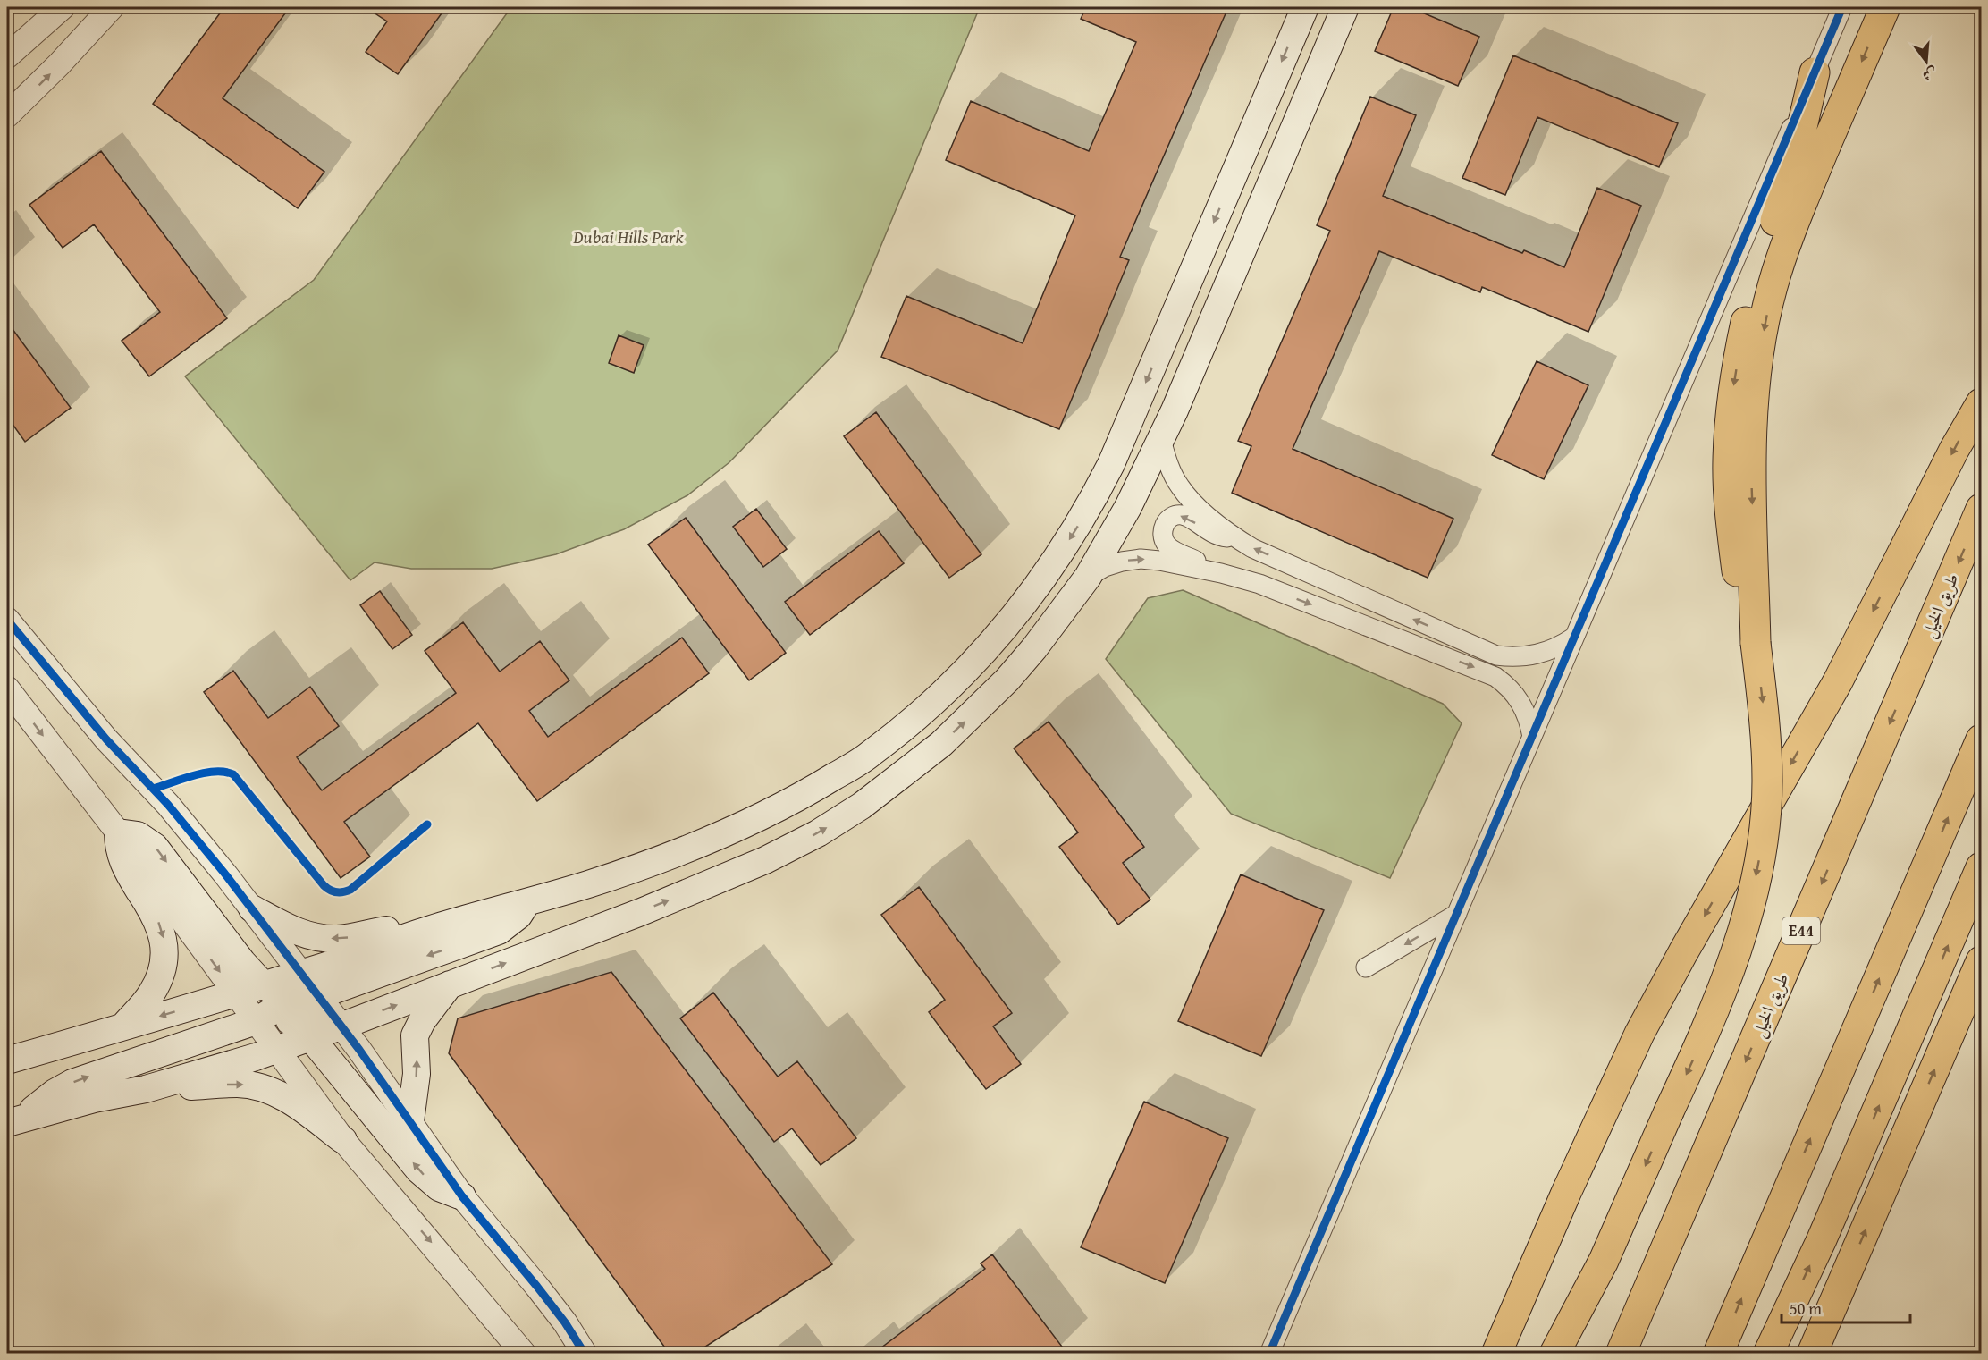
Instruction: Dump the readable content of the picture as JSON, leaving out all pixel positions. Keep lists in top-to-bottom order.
{
  "streets": {
    "highway": ["طريق الخيل", "E44"]
  },
  "parks": ["Dubai Hills Park"],
  "scale_bar": "50 m",
  "north": "bottom"
}
